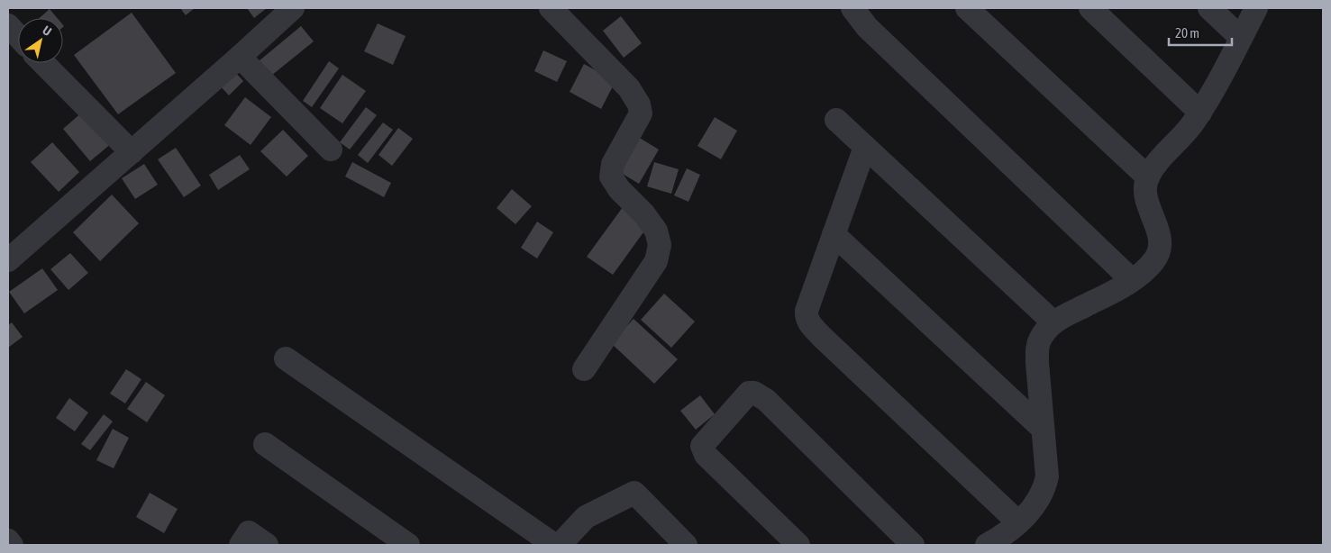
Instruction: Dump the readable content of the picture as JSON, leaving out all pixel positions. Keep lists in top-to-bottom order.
{
  "scale_bar": "20 m",
  "north": "top right"
}
